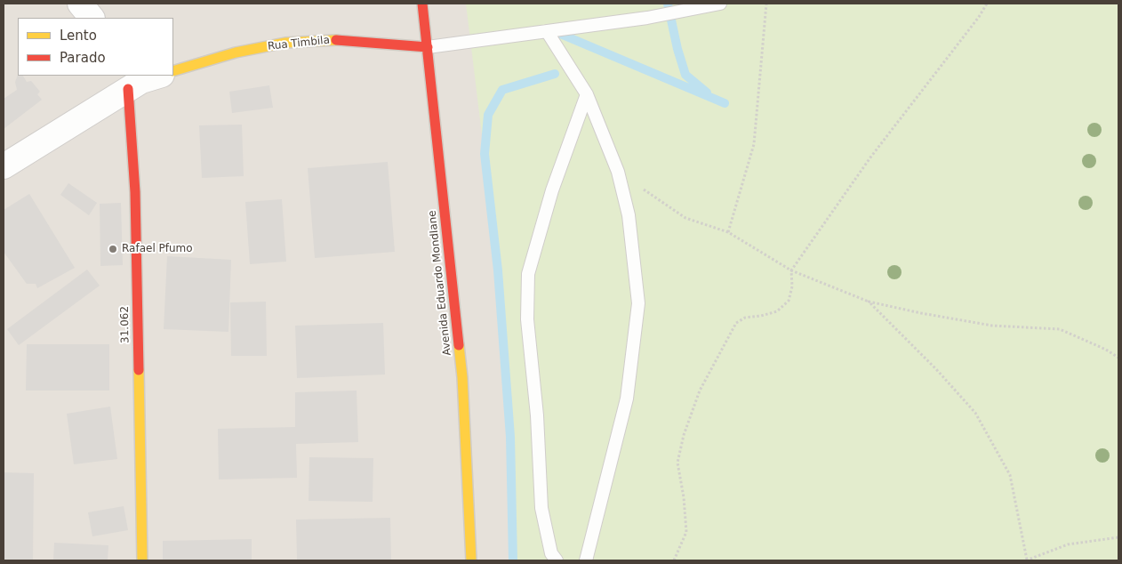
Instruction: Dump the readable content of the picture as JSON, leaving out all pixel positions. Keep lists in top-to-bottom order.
{
  "streets": {
    "street": ["Rua Timbila", "Avenida Eduardo Mondlane", "31.062"]
  },
  "crossings": [
    ["Rua Timbila", "Avenida Eduardo Mondlane"]
  ],
  "places": ["Rafael Pfumo"],
  "legend": ["Lento", "Parado"]
}
